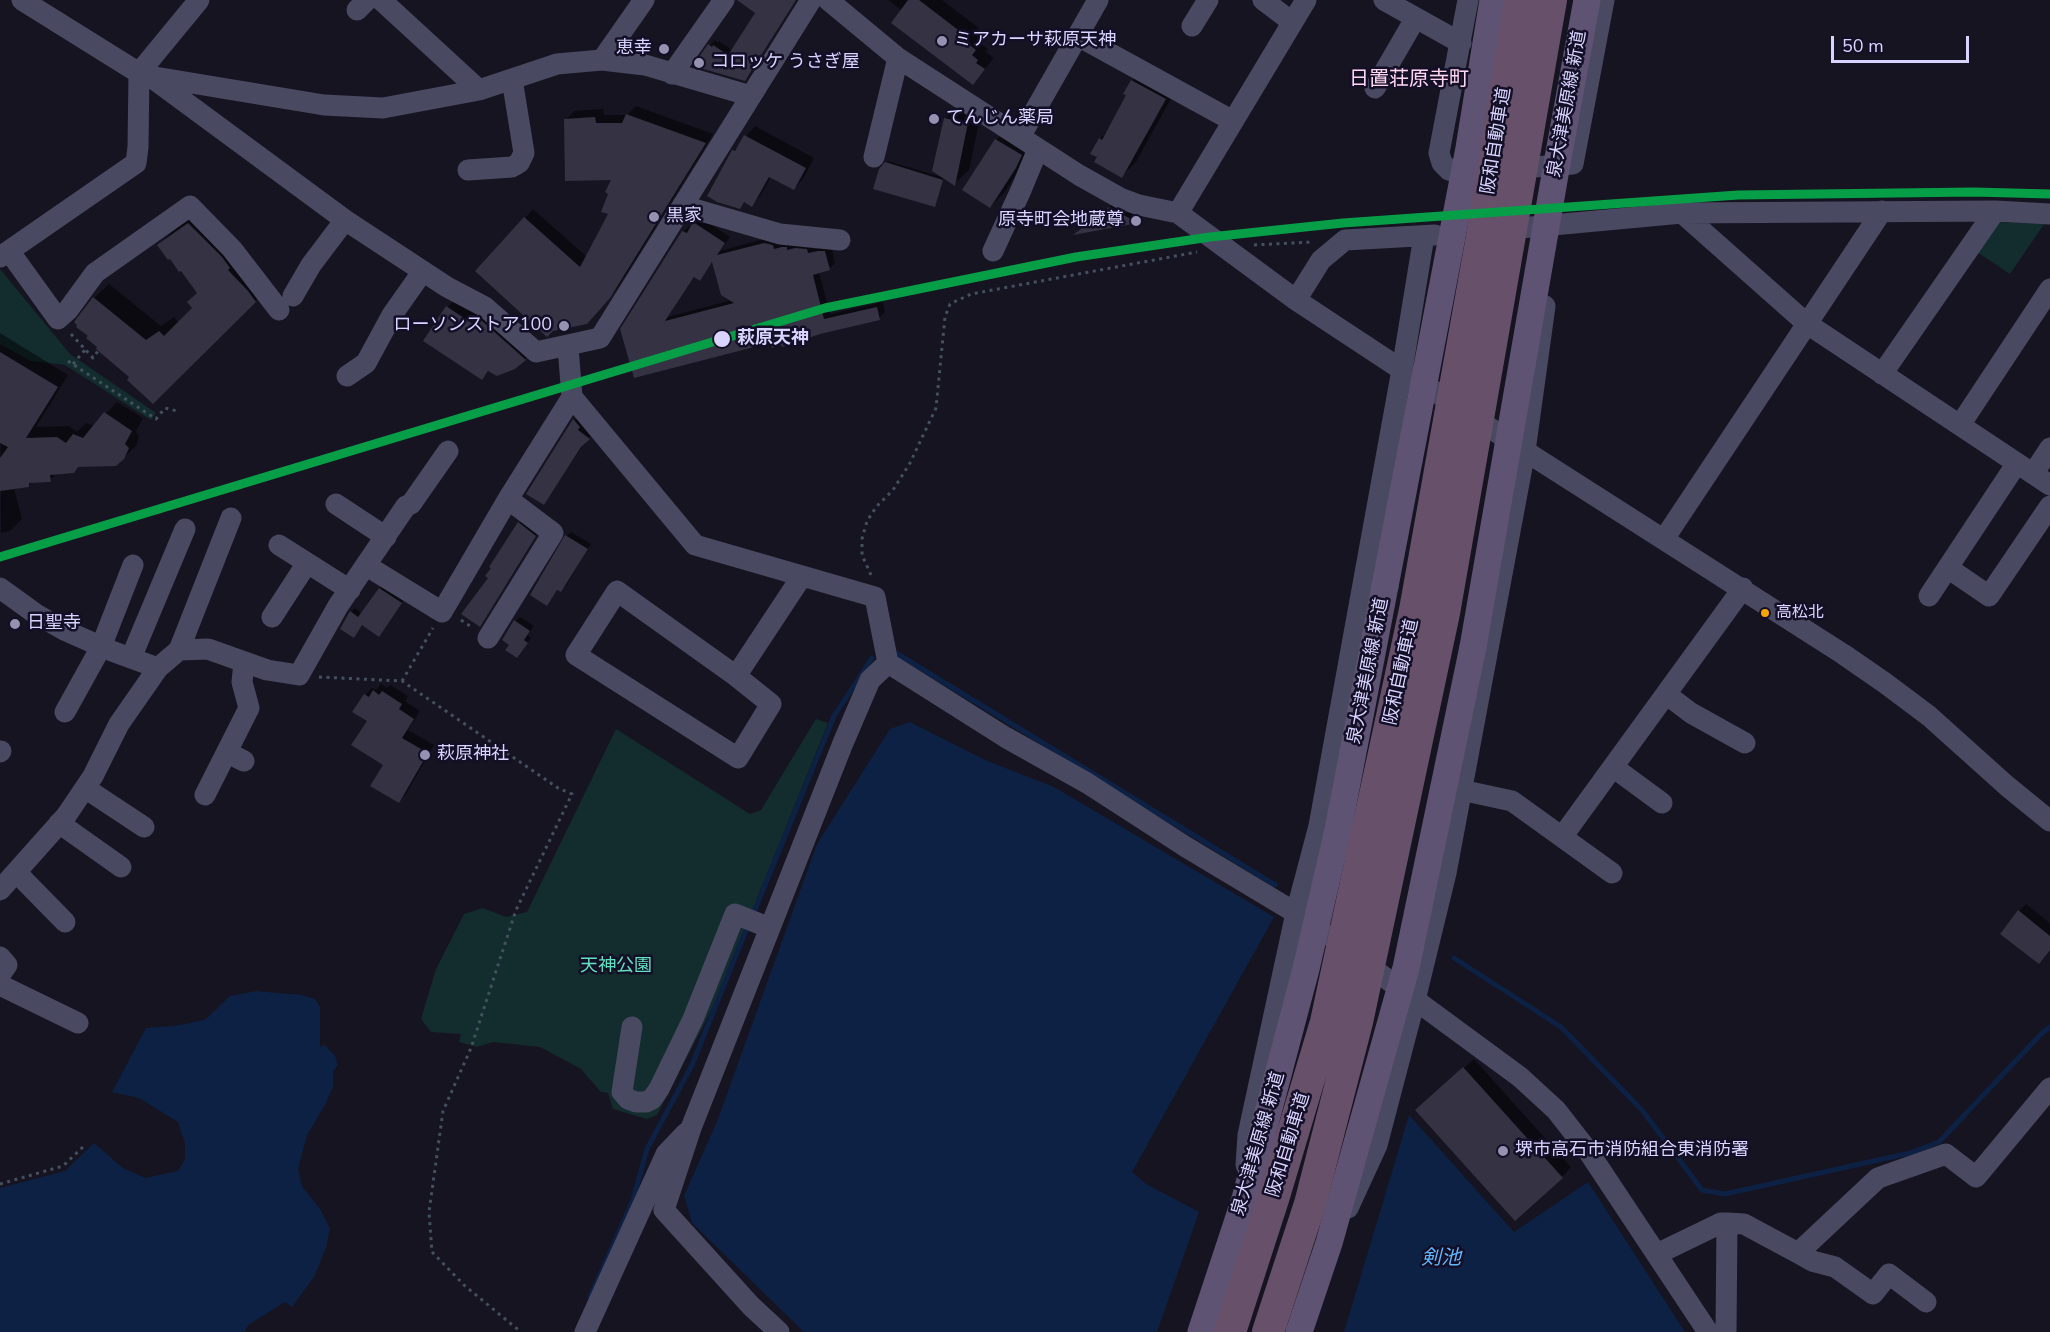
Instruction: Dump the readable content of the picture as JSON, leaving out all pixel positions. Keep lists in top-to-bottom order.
{
  "streets": {
    "highway": ["阪和自動車道"],
    "main road": ["泉大津美原線 新道"]
  },
  "districts": ["日置荘原寺町"],
  "water": ["剣池"],
  "parks": ["天神公園"],
  "places": [
    "ミアカーサ萩原天神",
    "恵幸",
    "コロッケ うさぎ屋",
    "てんじん薬局",
    "黒家",
    "原寺町会地蔵尊",
    "ローソンストア100",
    "萩原天神",
    "高松北",
    "日聖寺",
    "萩原神社",
    "堺市高石市消防組合東消防署"
  ],
  "scale_bar": "50 m"
}
